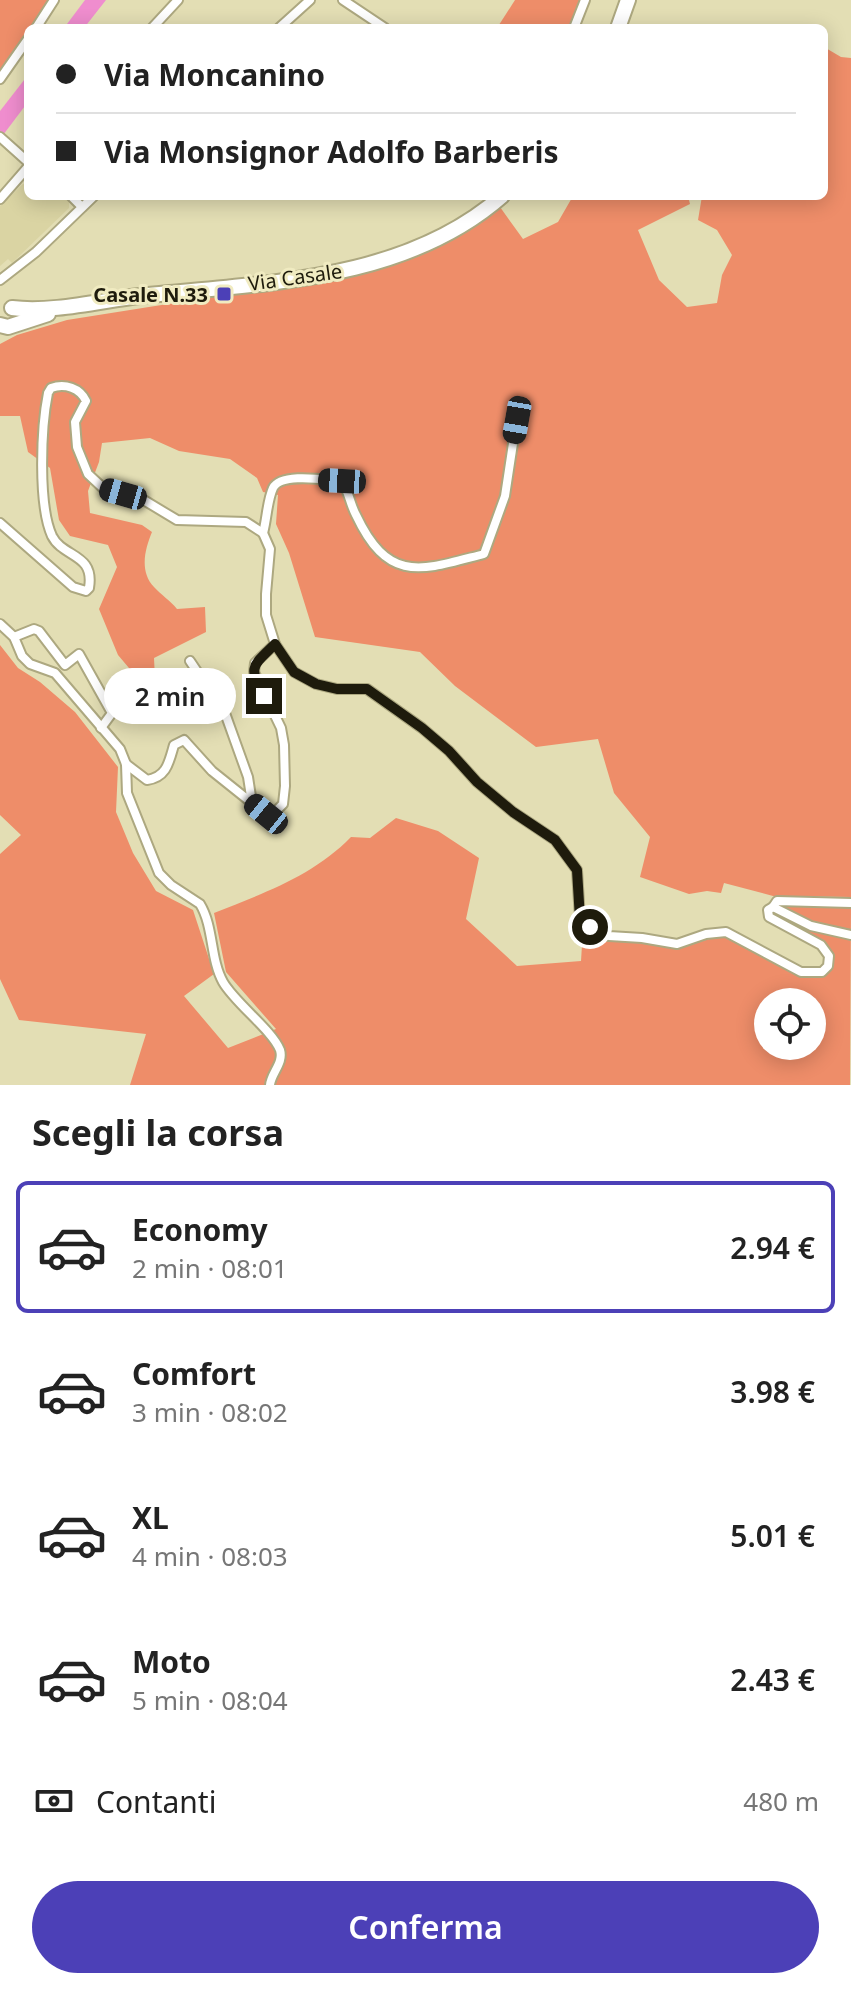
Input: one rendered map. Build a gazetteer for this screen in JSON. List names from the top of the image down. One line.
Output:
{"streets":{"main road":["Via Casale"]},"places":{"transit":["Casale N.33"]},"page":{"banner":["Via Moncanino","Via Monsignor Adolfo Barberis"],"bubble":"2 min","heading":"Scegli la corsa","list":[{"name":"Economy","note":"2 min · 08:01","value":"2.94 €"},{"name":"Comfort","note":"3 min · 08:02","value":"3.98 €"},{"name":"XL","note":"4 min · 08:03","value":"5.01 €"},{"name":"Moto","note":"5 min · 08:04","value":"2.43 €"}],"pay":["Contanti","480 m"],"buttons":"Conferma"}}
